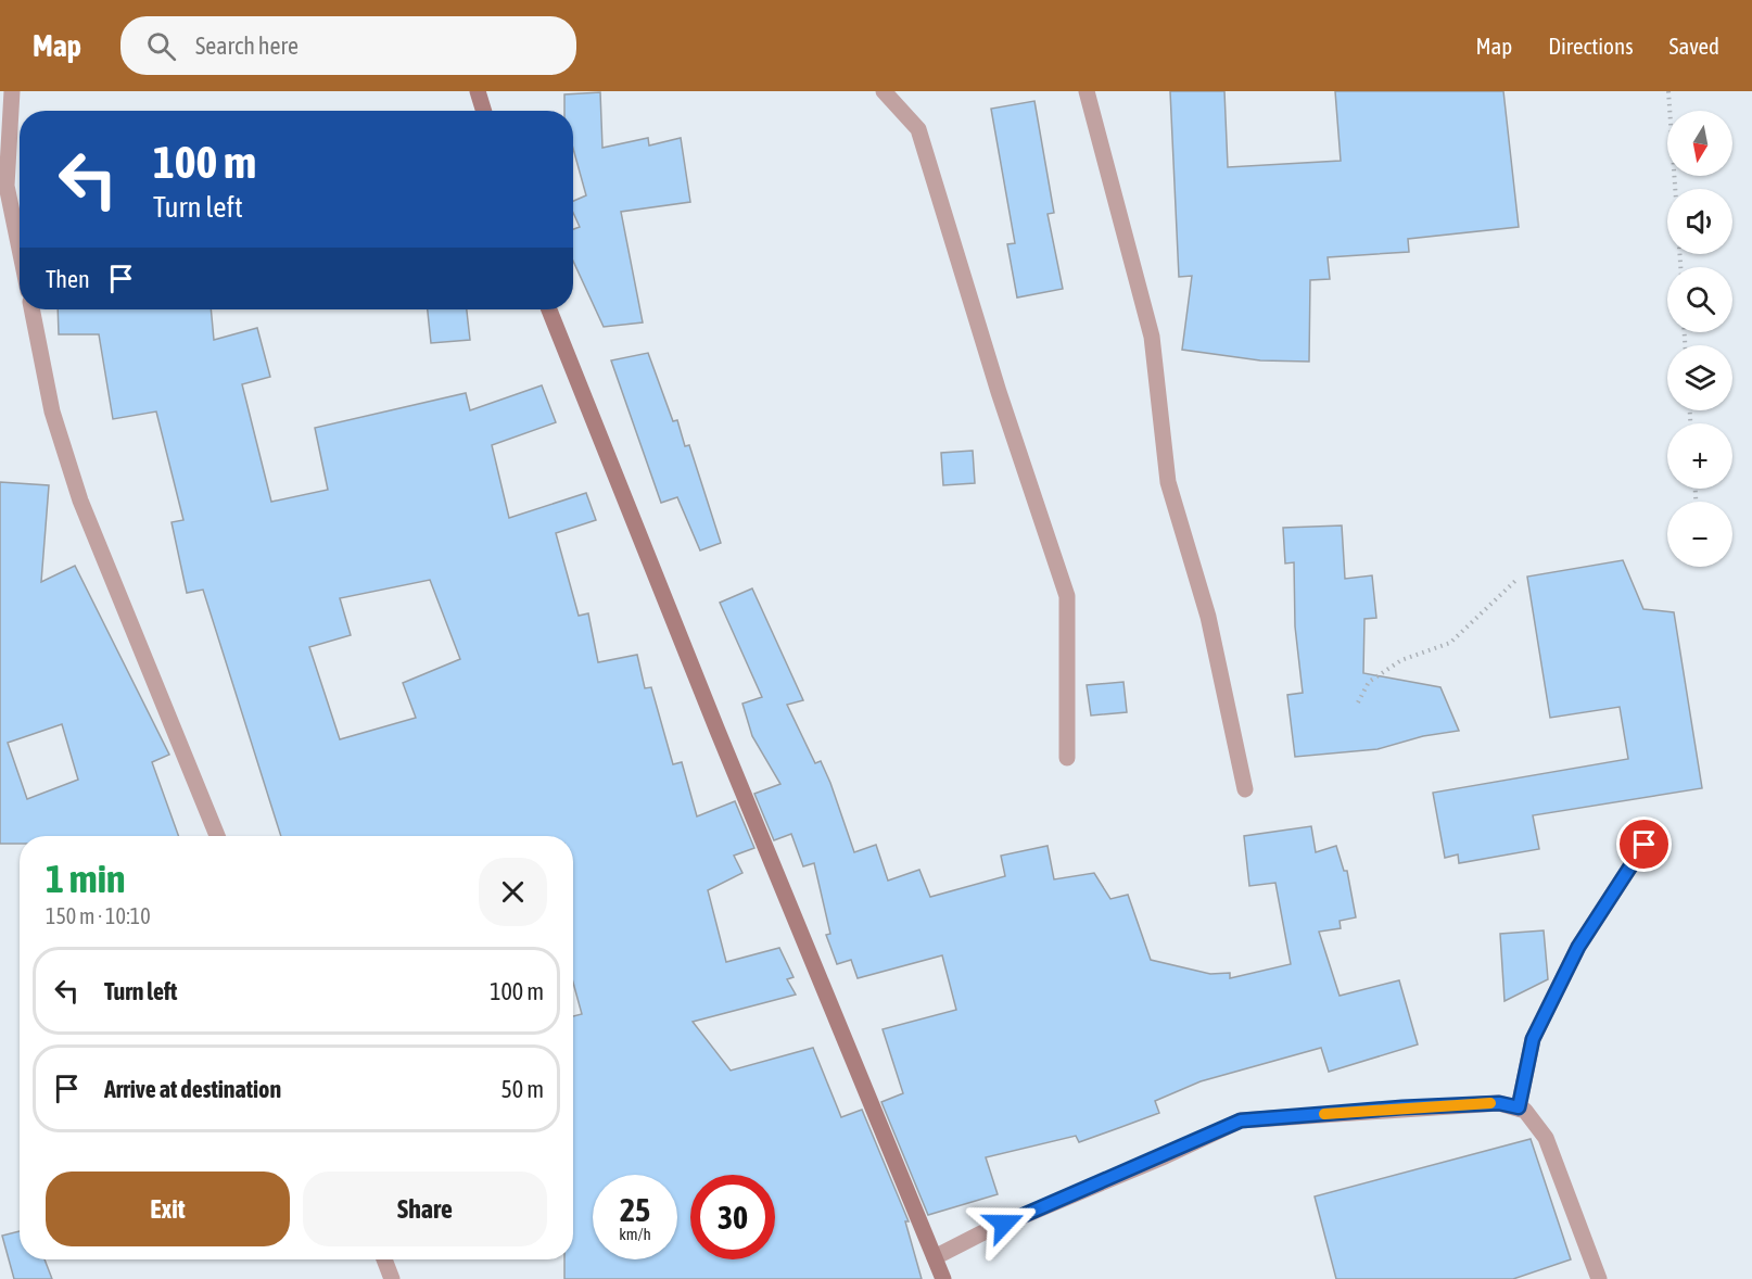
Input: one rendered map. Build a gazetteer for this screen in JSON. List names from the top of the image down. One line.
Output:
{"north":"bottom","page":{"header":"Map","search":"Search here","nav":["Map","Directions","Saved"],"map_buttons":["+","−"],"turn":["100 m","Turn left"],"then":"Then","heading":["1 min","150 m · 10:10"],"list":[{"name":"Turn left","value":"100 m"},{"name":"Arrive at destination","value":"50 m"}],"buttons":["Exit","Share"],"speed":"25 km/h","limit":"30"}}
